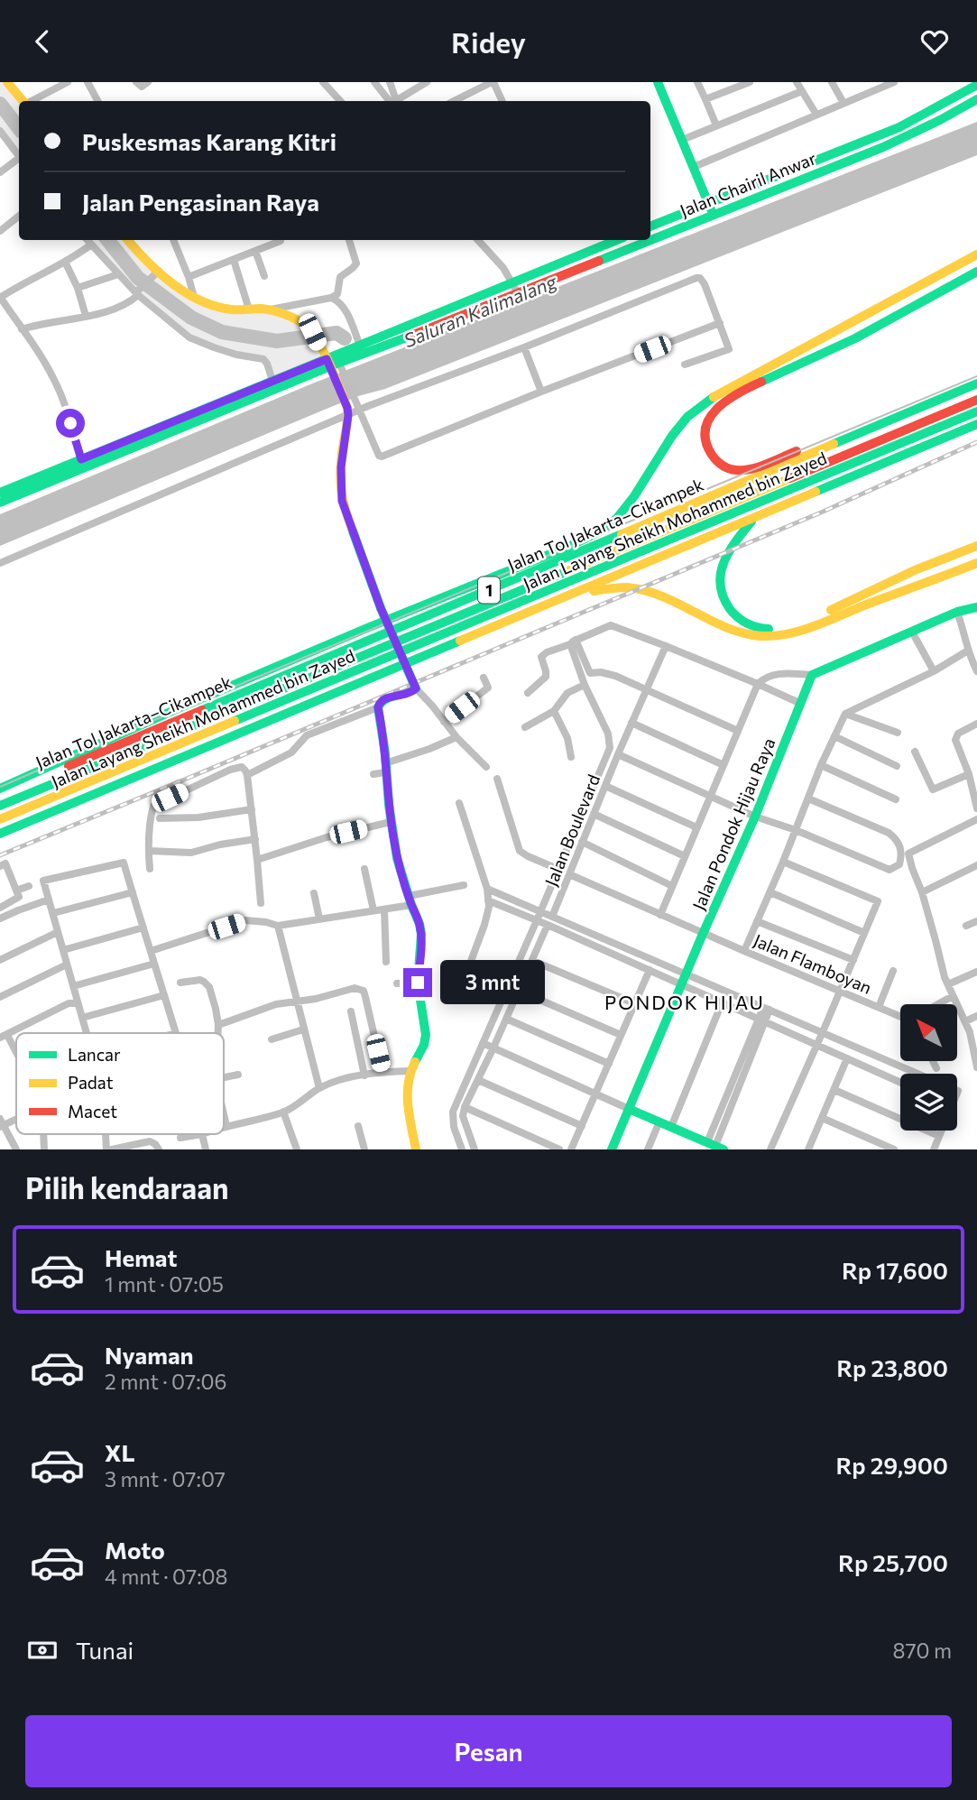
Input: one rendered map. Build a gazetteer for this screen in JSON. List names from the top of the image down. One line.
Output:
{"streets":{"main road":["Jalan Chairil Anwar","Jalan Layang Sheikh Mohammed bin Zayed","Jalan Tol Jakarta–Cikampek","1","Jalan Pondok Hijau Raya"],"street":["Jalan Boulevard","Jalan Flamboyan"]},"crossings":[["Jalan Pondok Hijau Raya","Jalan Flamboyan"],["Jalan Boulevard","Jalan Flamboyan"]],"districts":["PONDOK HIJAU"],"water":["Saluran Kalimalang"],"legend":["Lancar","Padat","Macet"],"north":"top left","page":{"header":"Ridey","banner":["Puskesmas Karang Kitri","Jalan Pengasinan Raya"],"bubble":"3 mnt","heading":"Pilih kendaraan","list":[{"name":"Hemat","note":"1 mnt · 07:05","value":"Rp 17,600"},{"name":"Nyaman","note":"2 mnt · 07:06","value":"Rp 23,800"},{"name":"XL","note":"3 mnt · 07:07","value":"Rp 29,900"},{"name":"Moto","note":"4 mnt · 07:08","value":"Rp 25,700"}],"pay":["Tunai","870 m"],"buttons":"Pesan"}}
